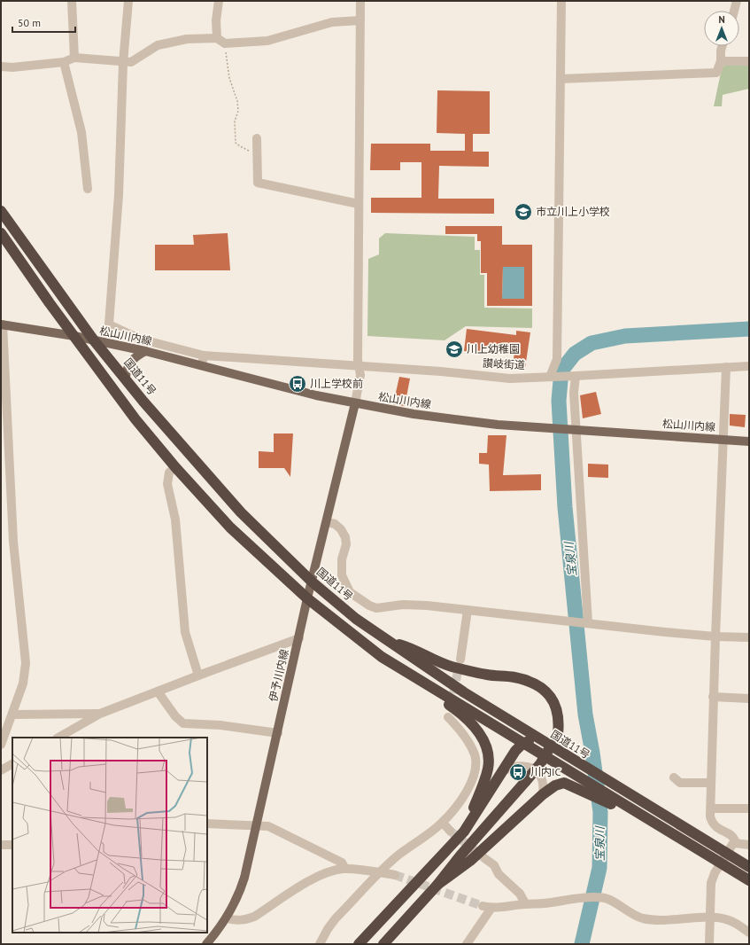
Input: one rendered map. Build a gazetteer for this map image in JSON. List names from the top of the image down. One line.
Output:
{"streets":{"highway":["国道11号"],"main road":["松山川内線","伊予川内線"],"street":["讃岐街道"]},"crossings":[["松山川内線","国道11号"],["松山川内線","伊予川内線"],["国道11号","伊予川内線"]],"water":["宝泉川"],"places":{"school or university":["市立川上小学校","川上幼稚園"],"bus stop":["川上学校前","川内IC"]},"scale_bar":"50 m","north":"top"}
